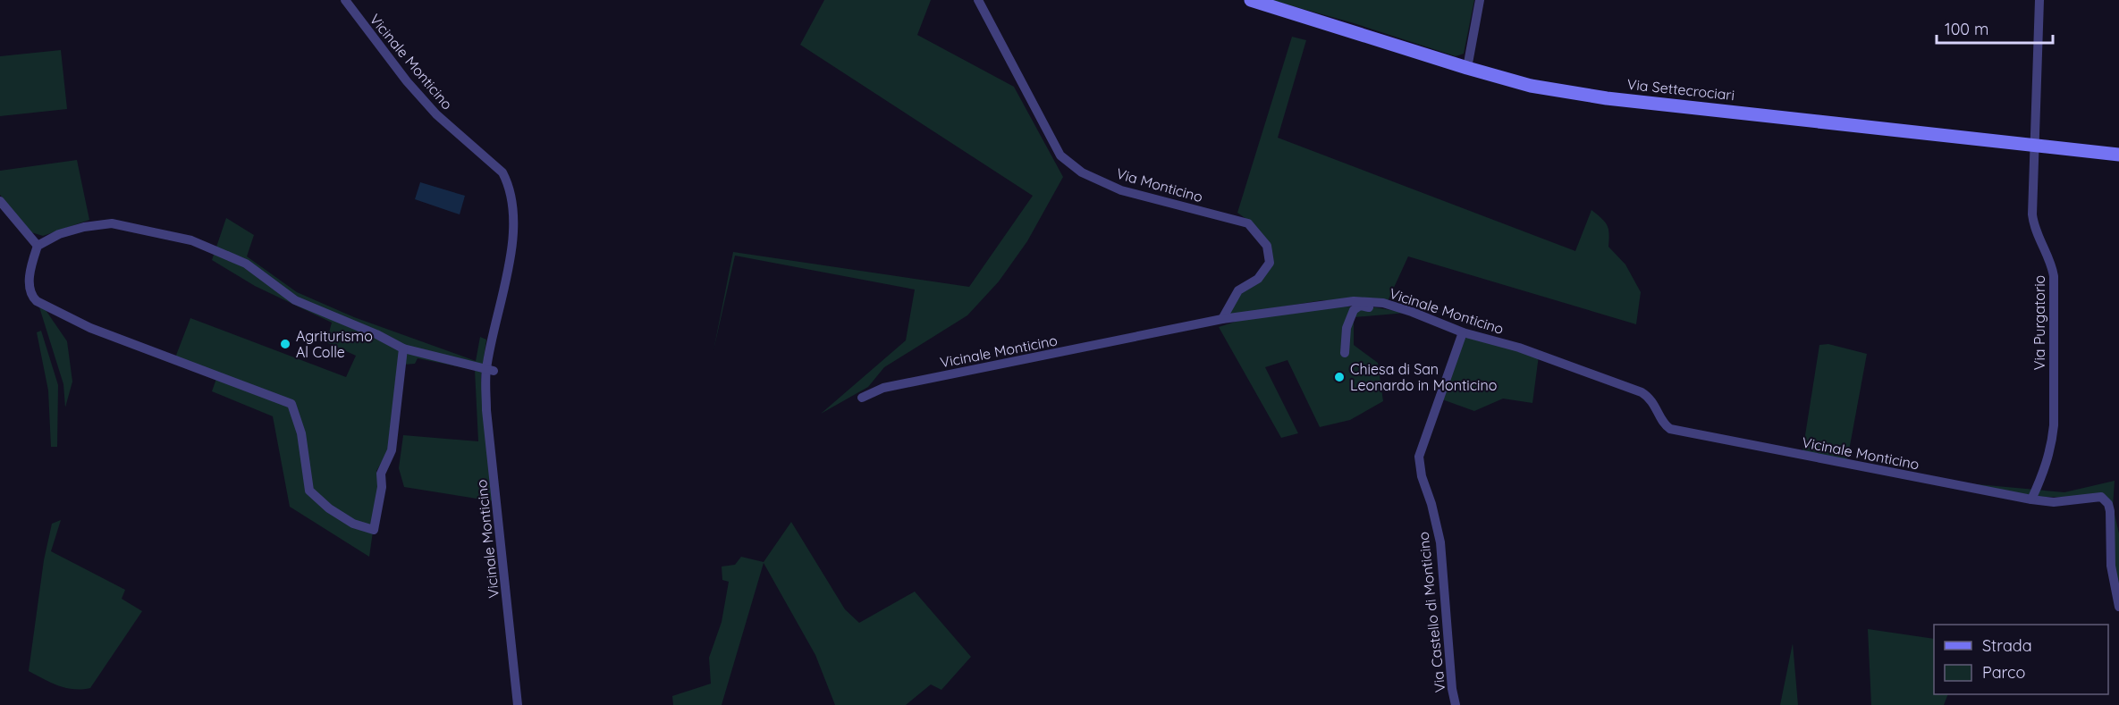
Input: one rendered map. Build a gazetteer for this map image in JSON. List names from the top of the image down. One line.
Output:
{"streets":{"main road":["Via Settecrociari"],"street":["Vicinale Monticino","Via Monticino","Via Purgatorio","Via Castello di Monticino"]},"crossings":[["Vicinale Monticino","Via Monticino"],["Vicinale Monticino","Via Purgatorio"],["Vicinale Monticino","Via Castello di Monticino"],["Via Settecrociari","Via Purgatorio"]],"places":["Agriturismo Al Colle","Chiesa di San Leonardo in Monticino"],"legend":["Strada","Parco"],"scale_bar":"100 m"}
